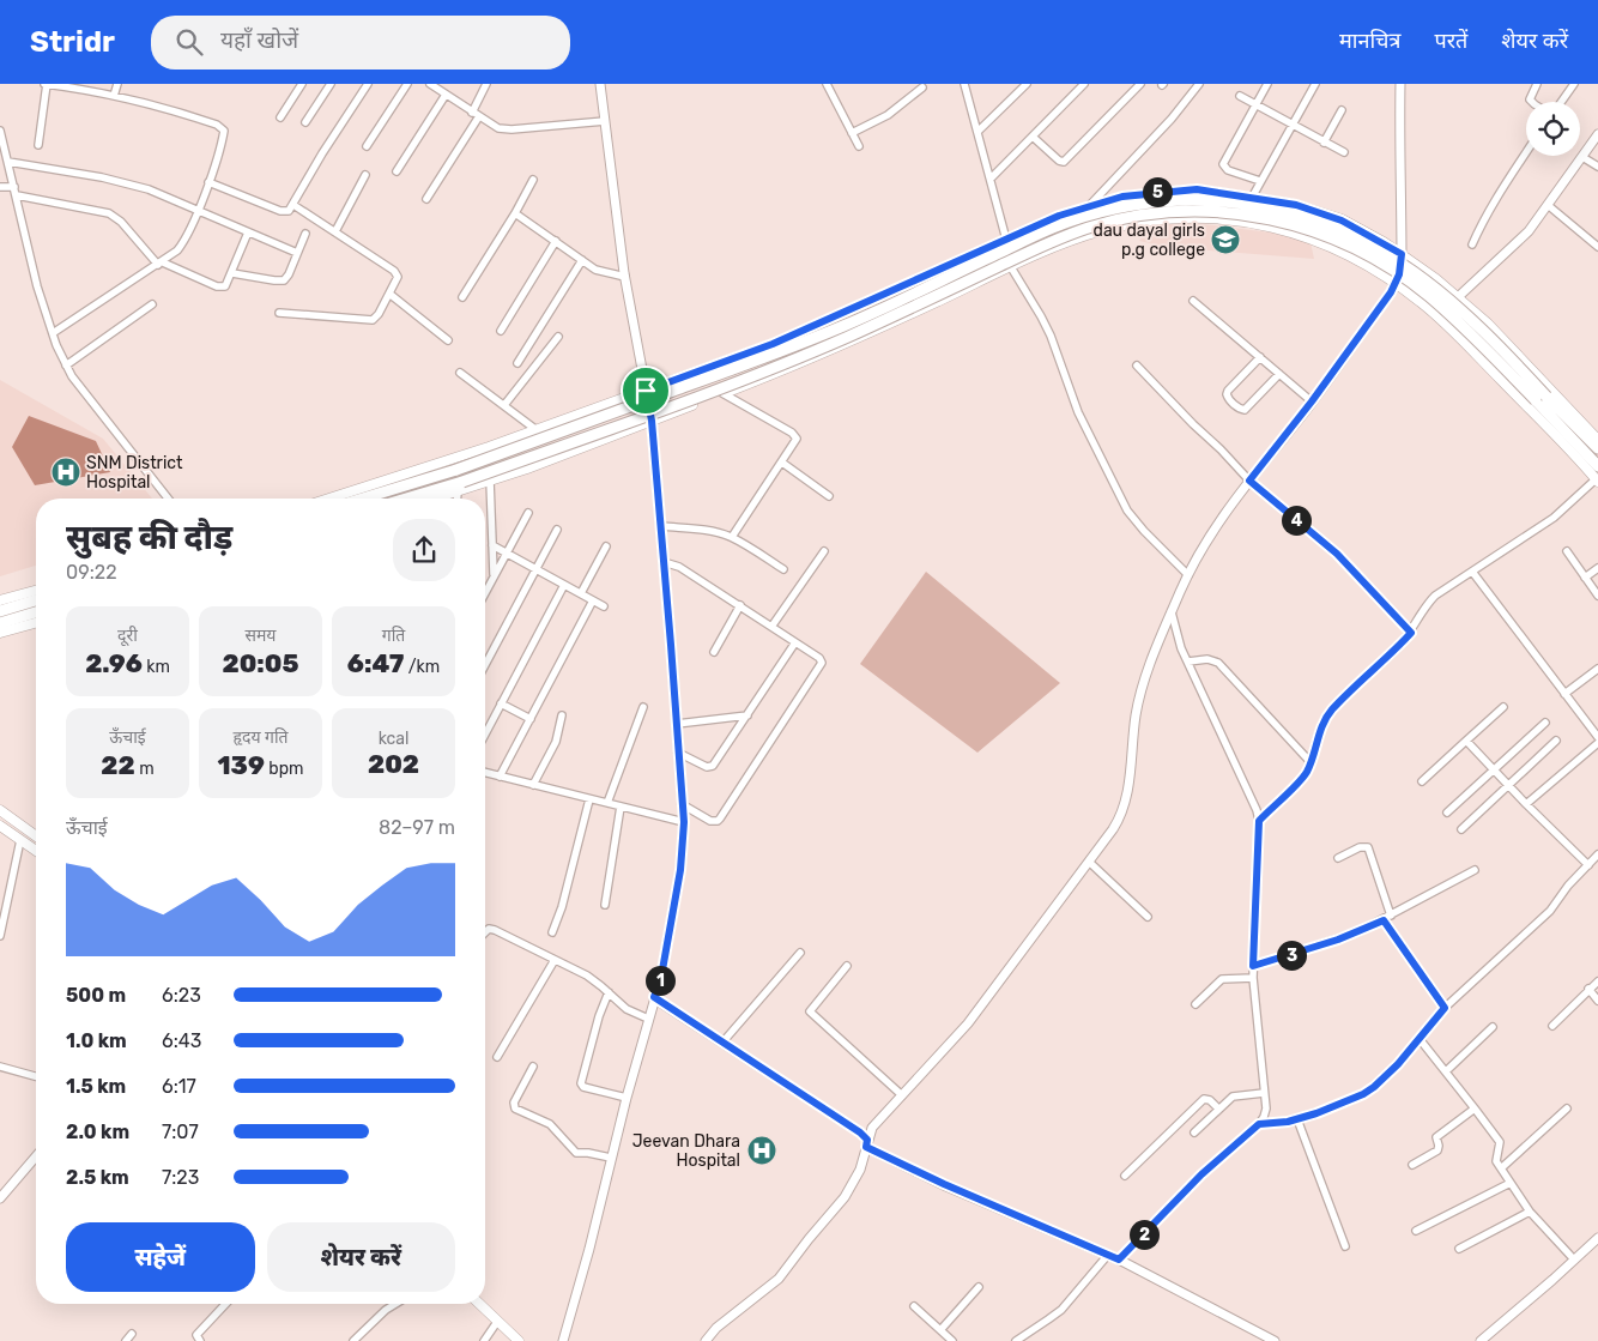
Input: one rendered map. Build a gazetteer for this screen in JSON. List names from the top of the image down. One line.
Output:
{"places":{"school or university":["dau dayal girls p.g college"],"hospital":["SNM District Hospital","Jeevan Dhara Hospital"]},"page":{"header":"Stridr","search":"यहाँ खोजें","nav":["मानचित्र","परतें","शेयर करें"],"pins":["5","4","3","1","2"],"heading":["सुबह की दौड़","09:22"],"stats":[["दूरी","2.96 km"],["समय","20:05"],["गति","6:47 /km"],["ऊँचाई","22 m"],["हृदय गति","139 bpm"],["kcal","202"]],"chart":["ऊँचाई","82–97 m"],"list":[{"name":"500 m","note":"6:23"},{"name":"1.0 km","note":"6:43"},{"name":"1.5 km","note":"6:17"},{"name":"2.0 km","note":"7:07"},{"name":"2.5 km","note":"7:23"}],"buttons":["सहेजें","शेयर करें"]}}
